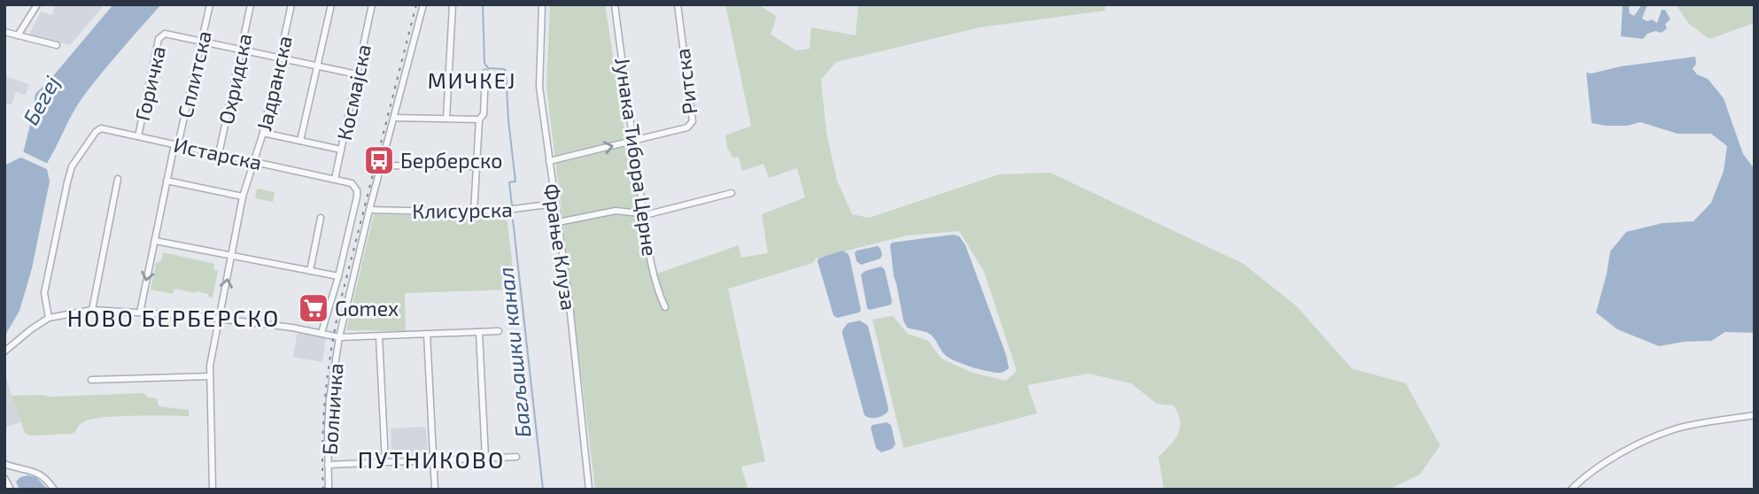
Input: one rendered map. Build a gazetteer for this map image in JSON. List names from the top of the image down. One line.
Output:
{"streets":{"street":["Сплитска","Охридска","Ритска","Горичка","Јадранска","Космајска","Истарска","Јунака Тибора Церне","Клисурска","Фрање Клуза","Болничка"]},"crossings":[["Сплитска","Горичка"],["Сплитска","Истарска"],["Охридска","Истарска"],["Ритска","Јунака Тибора Церне"],["Ритска","Фрање Клуза"],["Горичка","Истарска"],["Јадранска","Истарска"],["Космајска","Истарска"],["Клисурска","Фрање Клуза"],["Клисурска","Болничка"]],"districts":["МИЧКЕЈ","НОВО БЕРБЕРСКО","ПУТНИКОВО"],"water":["Бегеј","Багљашки канал"],"places":{"bus stop":["Берберско"],"supermarket":["Gomex"]}}
